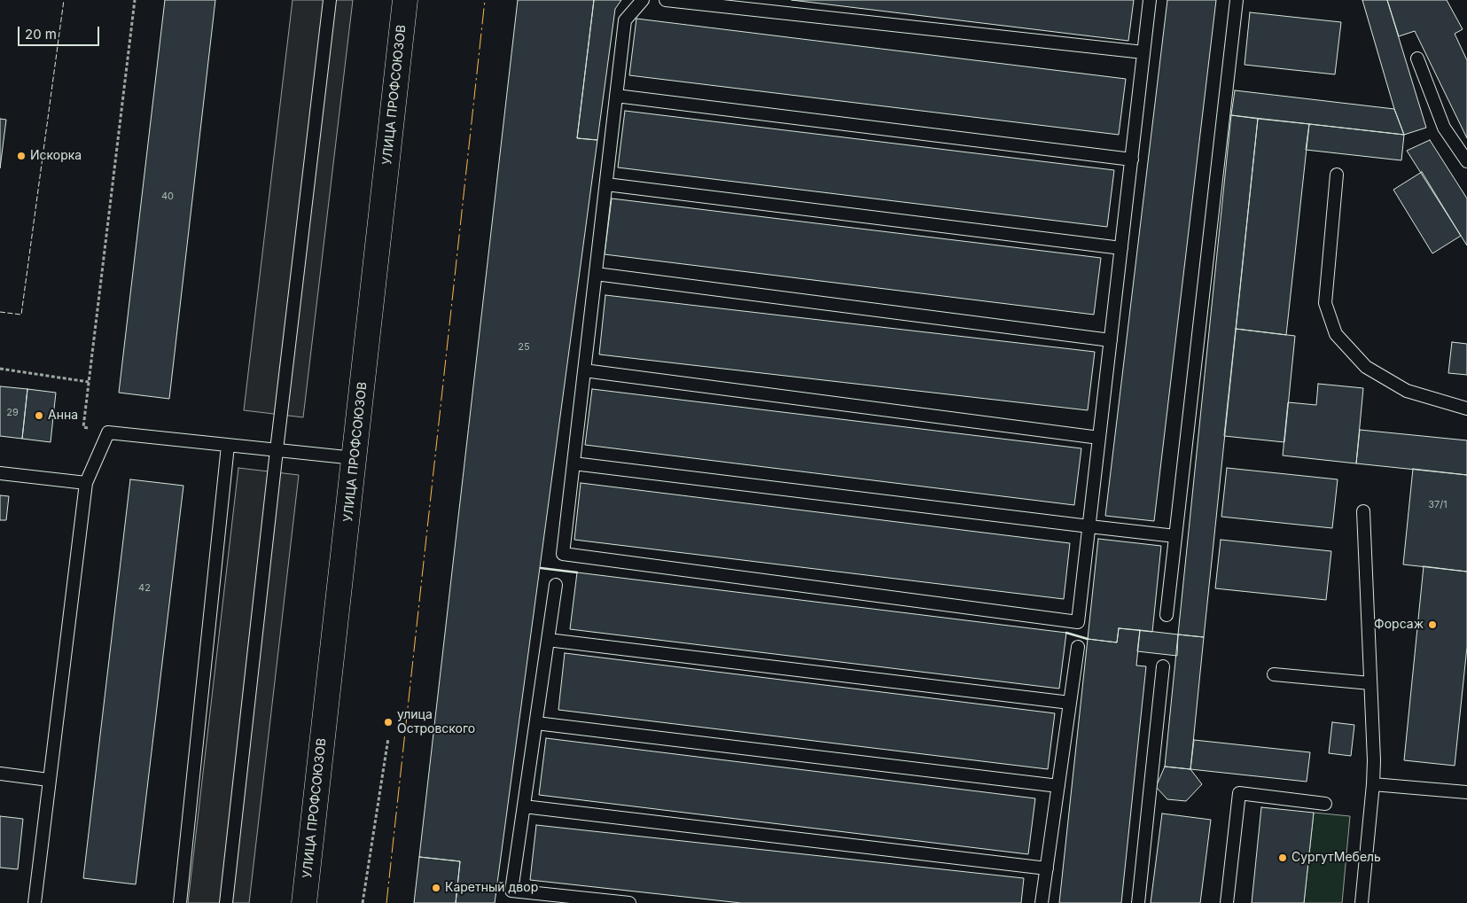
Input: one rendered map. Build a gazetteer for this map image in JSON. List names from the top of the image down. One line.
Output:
{"streets":{"main road":["УЛИЦА ПРОФСОЮЗОВ"]},"places":["Искорка","Анна","Форсаж","улица Островского","СургутМебель","Каретный двор"],"house_numbers":["40","25","29","37/1","42"],"scale_bar":"20 m"}
